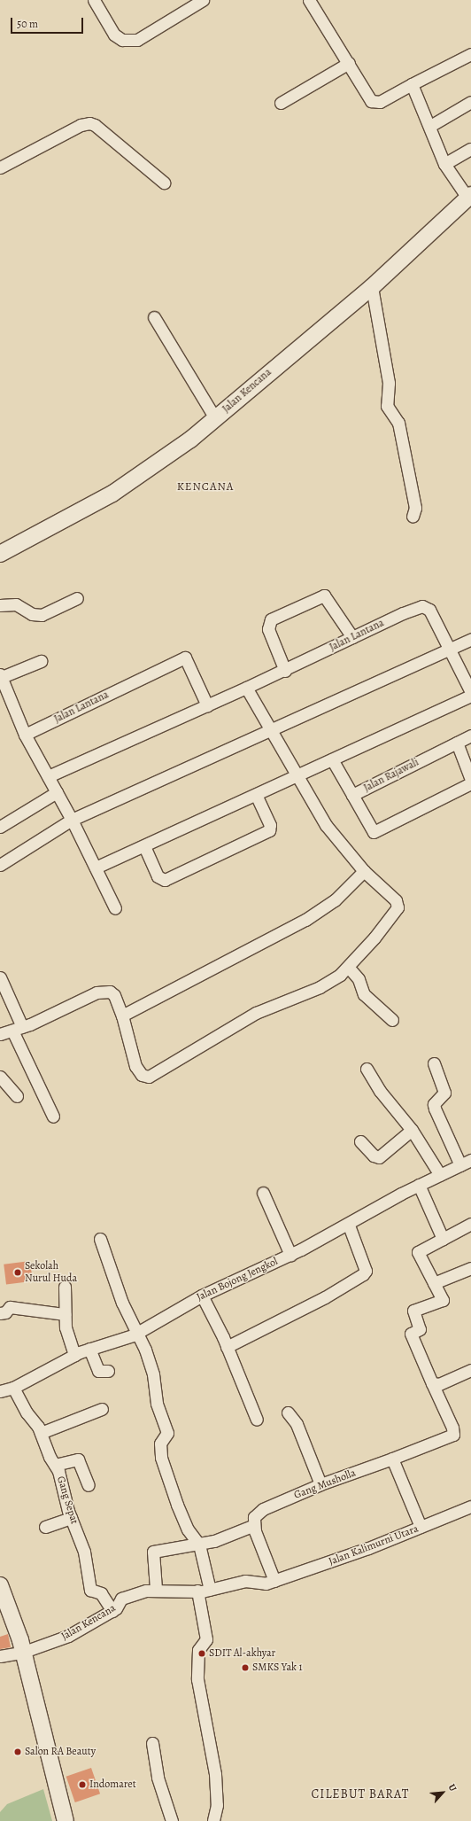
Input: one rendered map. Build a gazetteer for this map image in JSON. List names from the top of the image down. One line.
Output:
{"streets":{"street":["Jalan Kencana","Jalan Lantana","Jalan Rajawali","Jalan Bojong Jengkol","Gang Musholla","Gang Sepat","Jalan Kalimurni Utara"]},"crossings":[["Jalan Kencana","Gang Sepat"],["Jalan Kencana","Jalan Kalimurni Utara"],["Jalan Bojong Jengkol","Gang Sepat"]],"districts":["KENCANA","CILEBUT BARAT"],"places":["Sekolah Nurul Huda","SDIT Al-akhyar","SMKS Yak 1","Salon RA Beauty","Indomaret"],"scale_bar":"50 m","north":"top right"}
